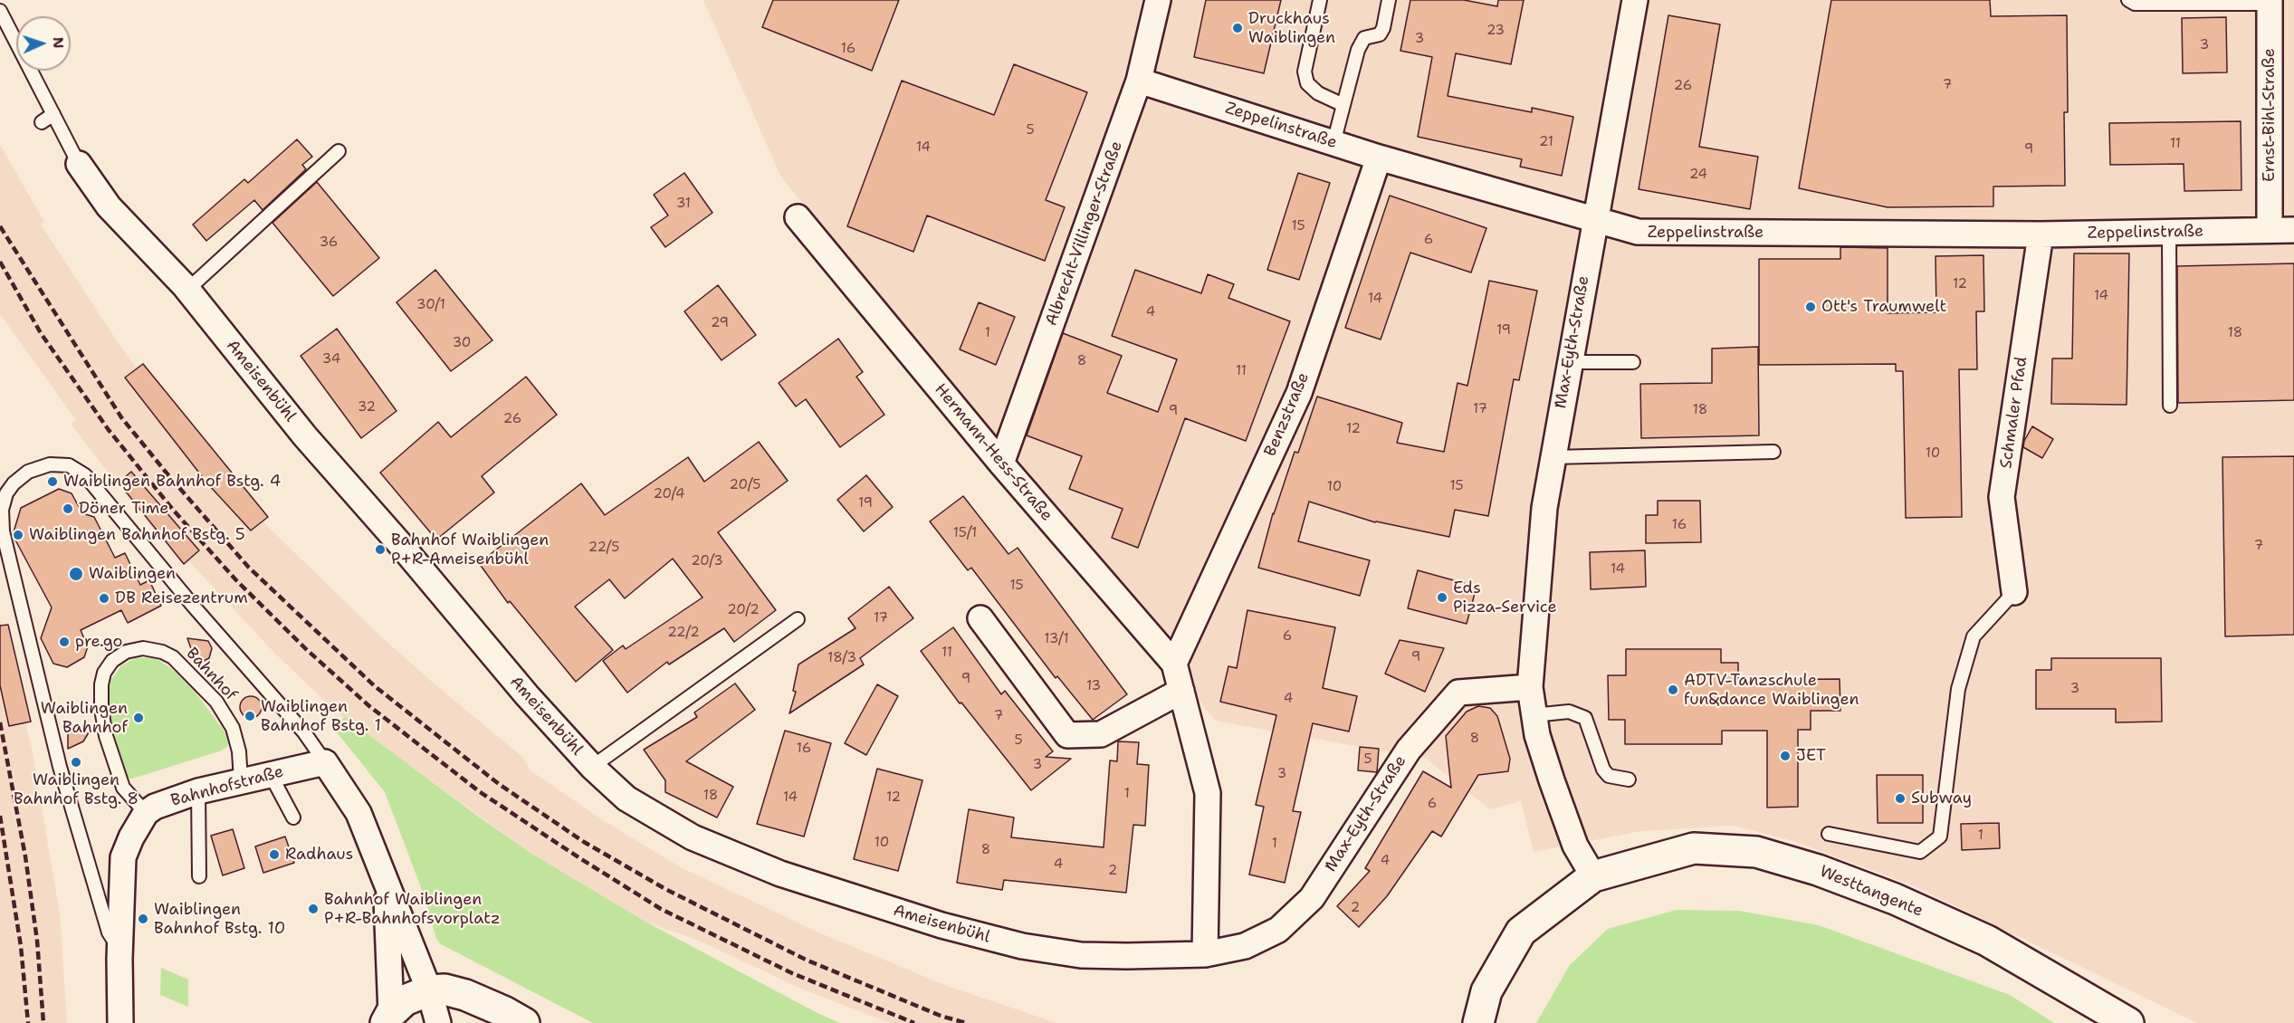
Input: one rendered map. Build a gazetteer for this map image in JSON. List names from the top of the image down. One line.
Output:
{"streets":{"street":["Ernst-Bihl-Straße","Zeppelinstraße","Albrecht-Villinger-Straße","Max-Eyth-Straße","Ameisenbühl","Schmaler Pfad","Benzstraße","Hermann-Hess-Straße","Bahnhofstraße","Westtangente"],"lane":["Bahnhof"]},"crossings":[["Ernst-Bihl-Straße","Zeppelinstraße"],["Zeppelinstraße","Albrecht-Villinger-Straße"],["Zeppelinstraße","Max-Eyth-Straße"],["Zeppelinstraße","Schmaler Pfad"],["Zeppelinstraße","Benzstraße"],["Albrecht-Villinger-Straße","Hermann-Hess-Straße"],["Max-Eyth-Straße","Ameisenbühl"],["Max-Eyth-Straße","Hermann-Hess-Straße"],["Max-Eyth-Straße","Westtangente"],["Ameisenbühl","Hermann-Hess-Straße"],["Benzstraße","Hermann-Hess-Straße"],["Bahnhof","Bahnhofstraße"]],"places":["Druckhaus Waiblingen","Ott's Traumwelt","Waiblingen Bahnhof Bstg. 4","Döner Time","Waiblingen Bahnhof Bstg. 5","Bahnhof Waiblingen P+R-Ameisenbühl","Waiblingen","Eds Pizza-Service","DB Reisezentrum","pre.go","ADTV-Tanzschule fun&dance Waiblingen","Waiblingen Bahnhof Bstg. 1","Waiblingen Bahnhof","JET","Waiblingen Bahnhof Bstg. 8","Subway","Radhaus","Bahnhof Waiblingen P+R-Bahnhofsvorplatz","Waiblingen Bahnhof Bstg. 10"],"house_numbers":["23","3","3","16","7","26","5","21","11","14","9","24","31","15","6","36","12","14","14","30/1","4","29","19","1","18","30","34","8","11","32","17","18","9","26","12","10","20/5","15","10","20/4","19","16","15/1","7","22/5","20/3","14","15","20/2","17","22/2","6","13/1","11","9","18/3","9","13","3","4","7","8","5","16","5","3","3","1","18","14","12","6","1","10","1","8","4","4","2","2"],"north":"right"}
